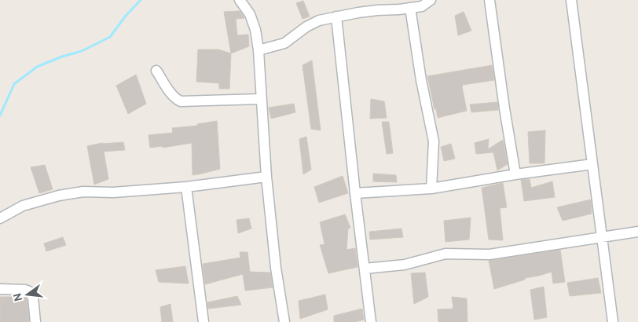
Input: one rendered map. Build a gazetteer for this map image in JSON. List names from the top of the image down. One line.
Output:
{"north":"left"}
